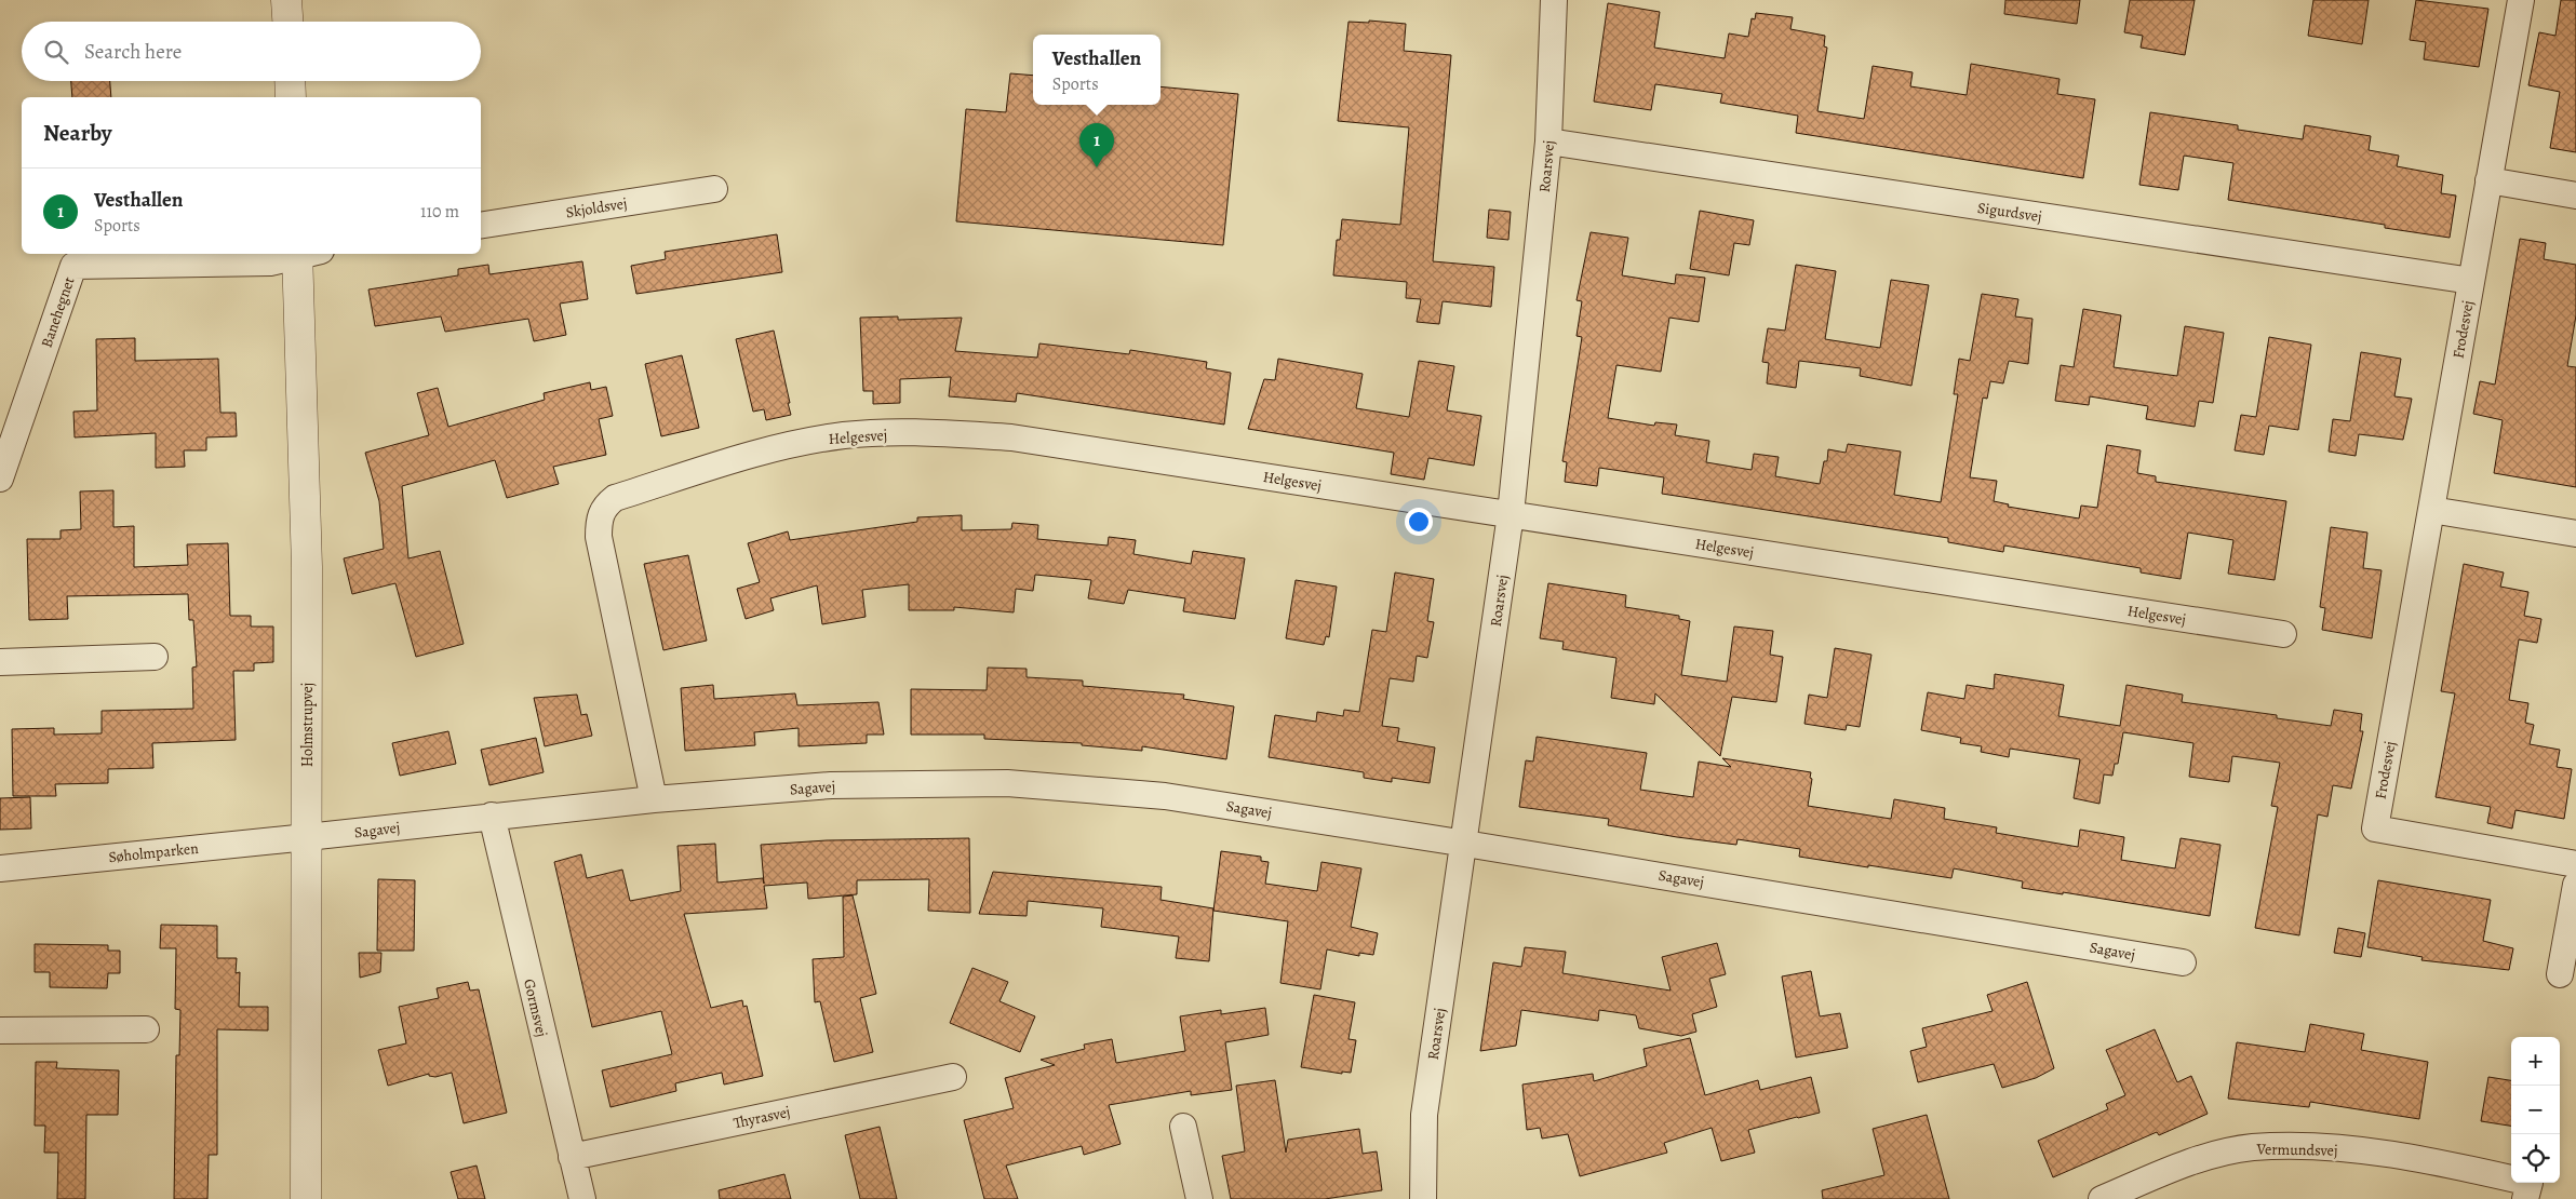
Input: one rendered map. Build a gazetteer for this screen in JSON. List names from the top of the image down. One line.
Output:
{"streets":{"street":["Roarsvej","Skjoldsvej","Sigurdsvej","Banehegnet","Frodesvej","Helgesvej","Holmstrupvej","Sagavej","Søholmparken","Gormsvej","Thyrasvej","Vermundsvej"]},"crossings":[["Roarsvej","Sigurdsvej"],["Roarsvej","Helgesvej"],["Roarsvej","Sagavej"],["Sigurdsvej","Frodesvej"],["Helgesvej","Sagavej"],["Holmstrupvej","Sagavej"],["Holmstrupvej","Søholmparken"],["Sagavej","Søholmparken"],["Sagavej","Gormsvej"],["Gormsvej","Thyrasvej"]],"page":{"search":"Search here","popup":["Vesthallen","Sports"],"heading":"Nearby","pins":"1","list":[{"mark":"1","name":"Vesthallen","note":"Sports","value":"110 m"}],"map_buttons":["+","−"]}}
